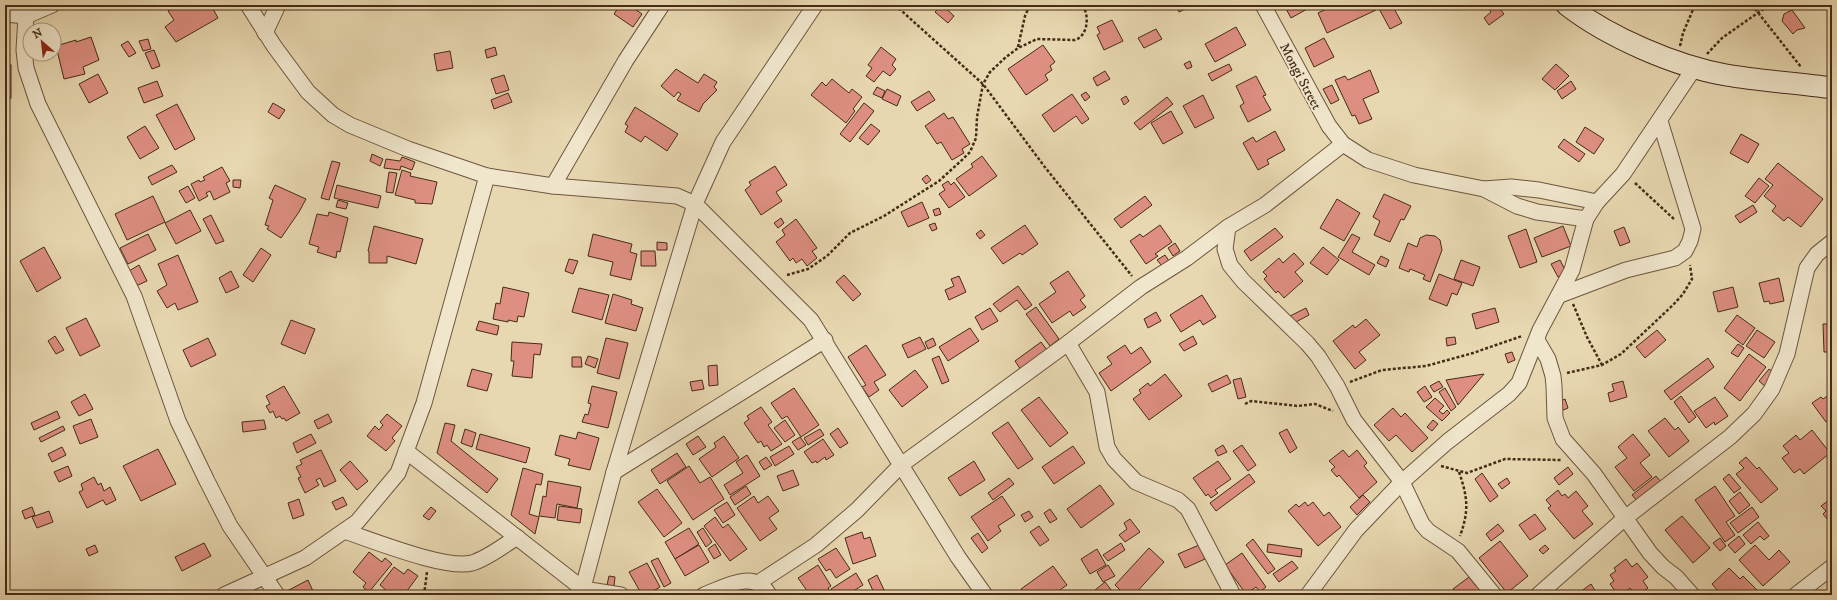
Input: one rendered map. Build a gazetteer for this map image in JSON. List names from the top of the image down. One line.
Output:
{"streets":{"street":["Mongi Street"]},"north":"top left"}
